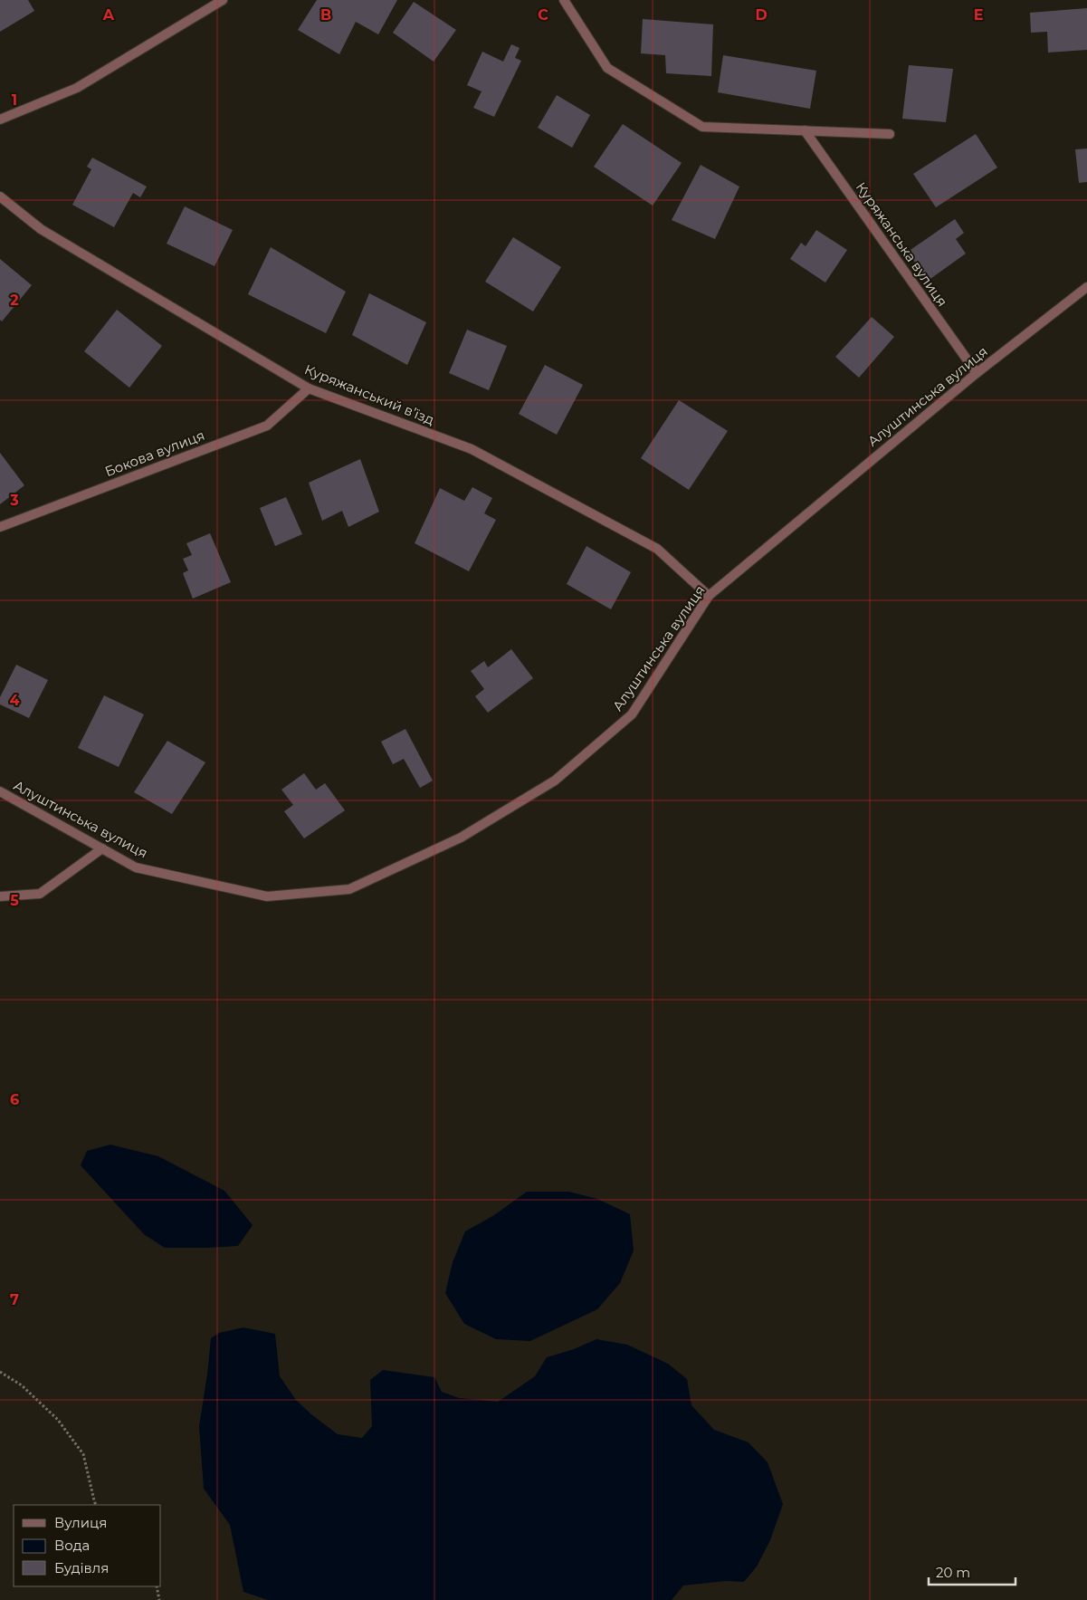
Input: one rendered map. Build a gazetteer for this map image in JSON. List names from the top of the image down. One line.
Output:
{"streets":{"street":["Куряжанська вулиця","Куряжанський в’їзд","Алуштинська вулиця","Бокова вулиця"]},"crossings":[["Куряжанська вулиця","Алуштинська вулиця"],["Куряжанський в’їзд","Алуштинська вулиця"],["Куряжанський в’їзд","Бокова вулиця"]],"legend":["Вулиця","Вода","Будівля"],"scale_bar":"20 m","grid":{"columns":["A","B","C","D","E"],"rows":["1","2","3","4","5","6","7"]}}
